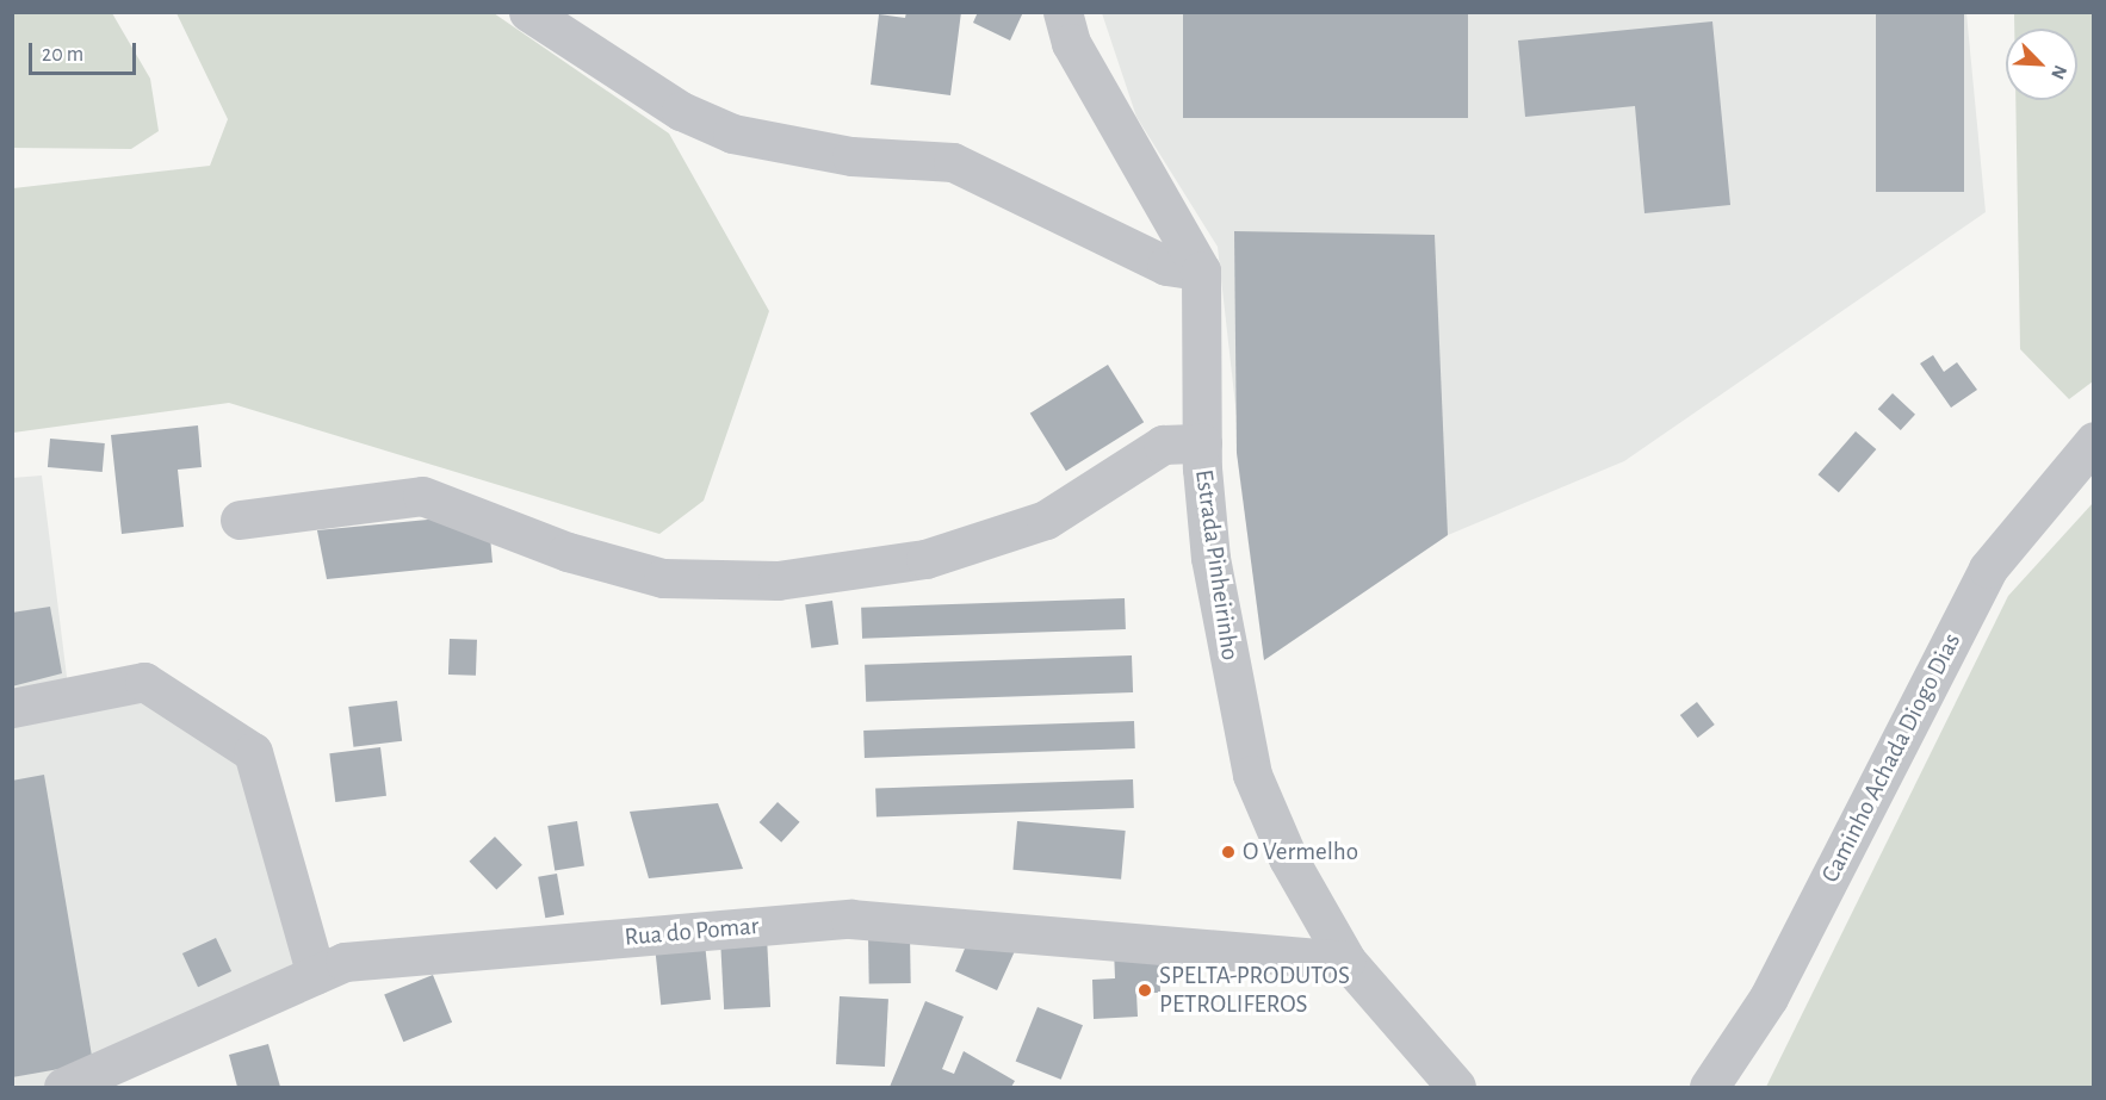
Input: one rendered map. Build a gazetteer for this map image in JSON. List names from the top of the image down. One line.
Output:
{"streets":{"street":["Estrada Pinheirinho","Caminho Achada Diogo Dias","Rua do Pomar"]},"crossings":[["Estrada Pinheirinho","Rua do Pomar"]],"places":["O Vermelho","SPELTA-PRODUTOS PETROLIFEROS"],"scale_bar":"20 m","north":"bottom right"}
